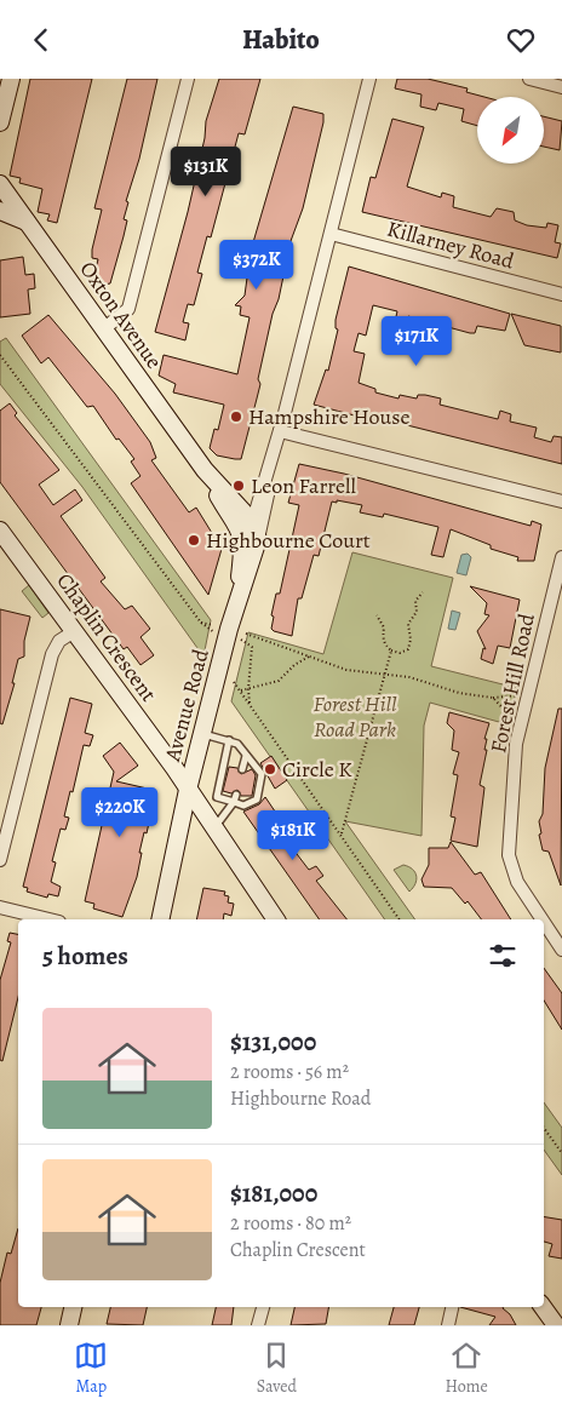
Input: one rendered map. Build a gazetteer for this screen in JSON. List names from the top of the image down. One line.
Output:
{"streets":{"main road":["Oxton Avenue","Chaplin Crescent","Avenue Road"],"street":["Killarney Road","Forest Hill Road"]},"crossings":[["Killarney Road","Avenue Road"],["Oxton Avenue","Avenue Road"],["Chaplin Crescent","Avenue Road"]],"parks":["Forest Hill Road Park"],"places":["Hampshire House","Leon Farrell","Highbourne Court","Circle K"],"north":"bottom left","page":{"header":"Habito","price":["$131K","$372K","$171K","$220K","$181K"],"heading":"5 homes","list":[{"name":"$131,000","note":"2 rooms · 56 m² · Highbourne Road"},{"name":"$181,000","note":"2 rooms · 80 m² · Chaplin Crescent"}],"tabs":["Map","Saved","Home"]}}
